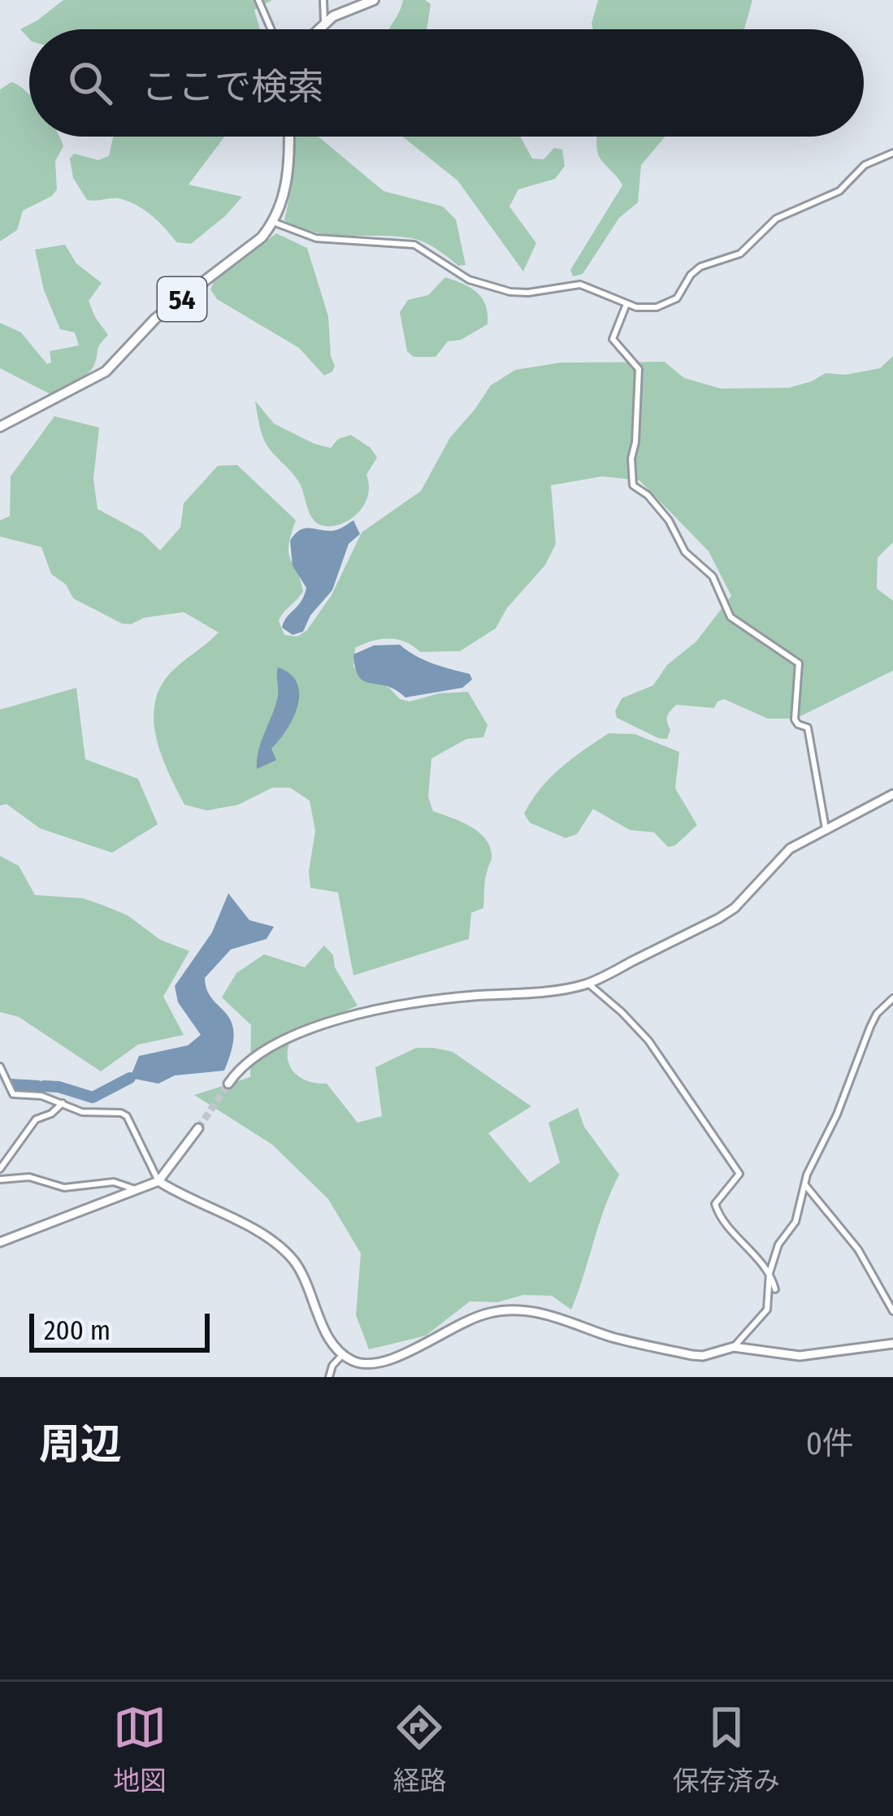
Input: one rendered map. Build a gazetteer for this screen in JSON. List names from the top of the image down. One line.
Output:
{"streets":{"main road":["54"]},"scale_bar":"200 m","page":{"search":"ここで検索","scale":"200 m","heading":["周辺","0件"],"nav":["地図","経路","保存済み"]}}
